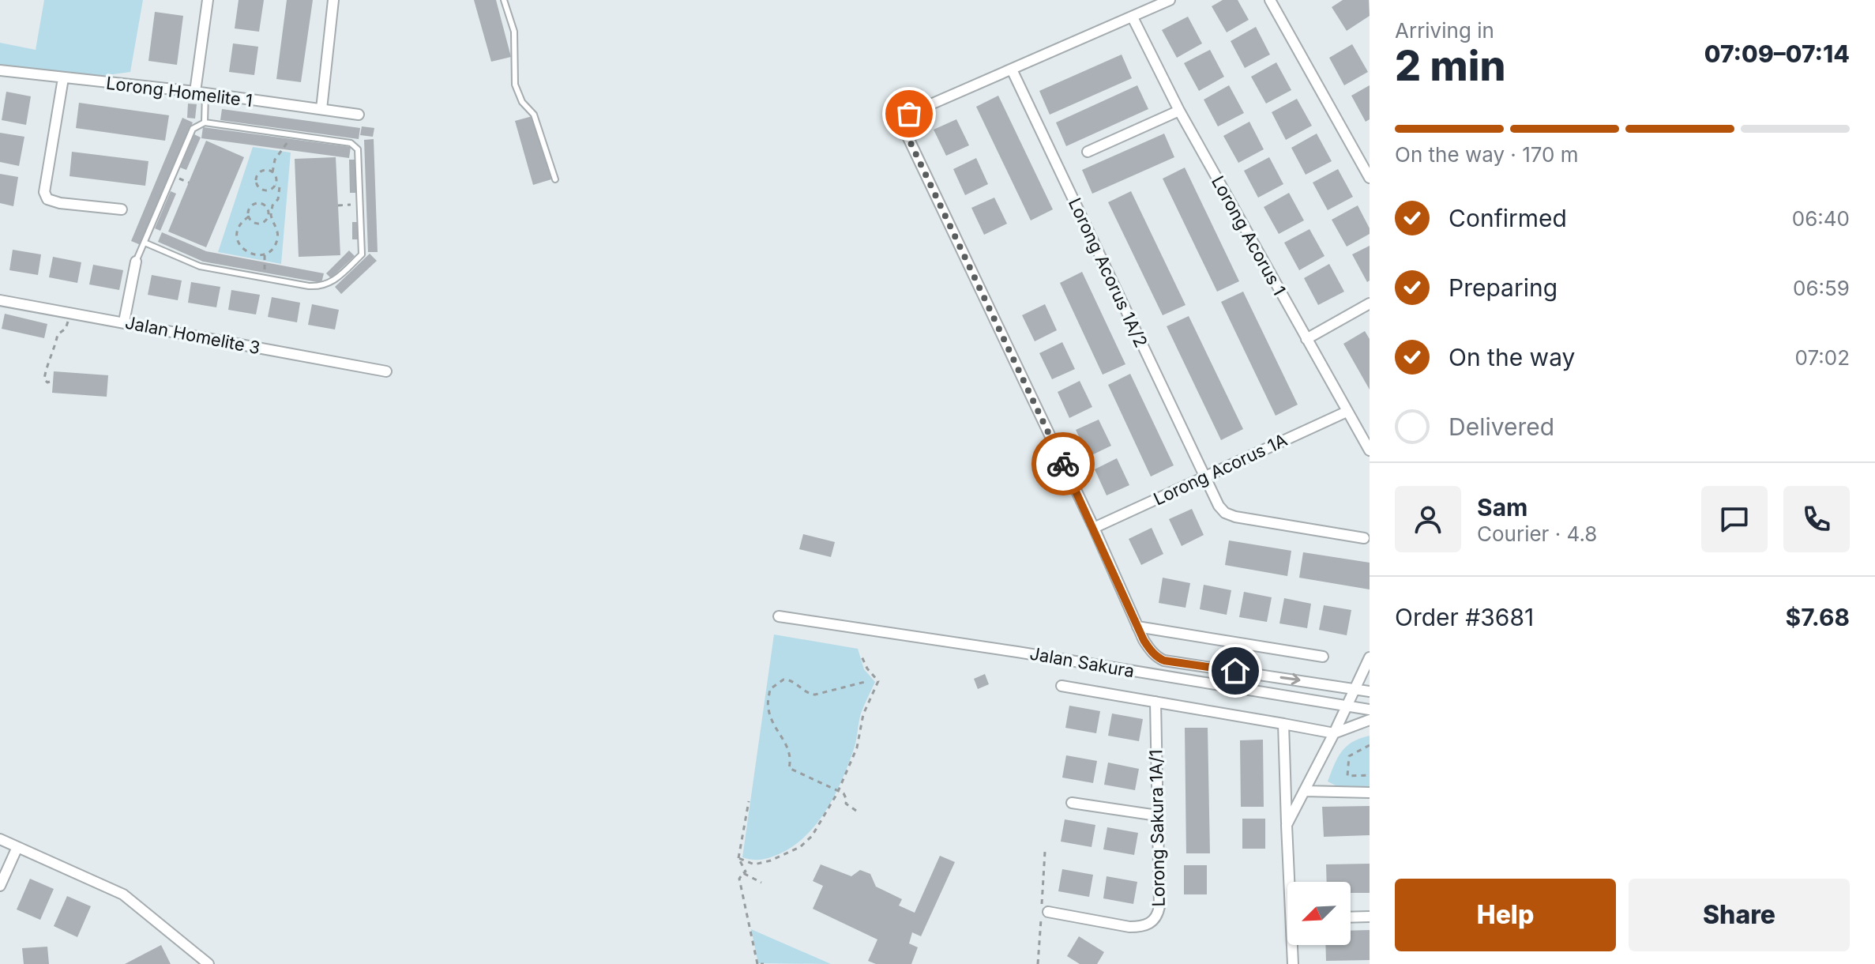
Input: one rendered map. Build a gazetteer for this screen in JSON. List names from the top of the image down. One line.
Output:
{"streets":{"street":["Lorong Homelite 1","Lorong Acorus 1","Lorong Acorus 1A/2","Jalan Homelite 3","Lorong Acorus 1A","Jalan Sakura","Lorong Sakura 1A/1"]},"crossings":[["Lorong Acorus 1","Lorong Acorus 1A"],["Lorong Acorus 1A/2","Lorong Acorus 1A"],["Lorong Acorus 1A/2","Jalan Sakura"],["Lorong Acorus 1A","Jalan Sakura"]],"north":"bottom left","page":{"heading":["2 min","Arriving in","07:09–07:14"],"panel":["Sam","Courier · 4.8","Order #3681","$7.68"],"bar":"On the way · 170 m","list":[["Confirmed","06:40"],["Preparing","06:59"],["On the way","07:02"],"Delivered"],"buttons":["Help","Share"]}}
